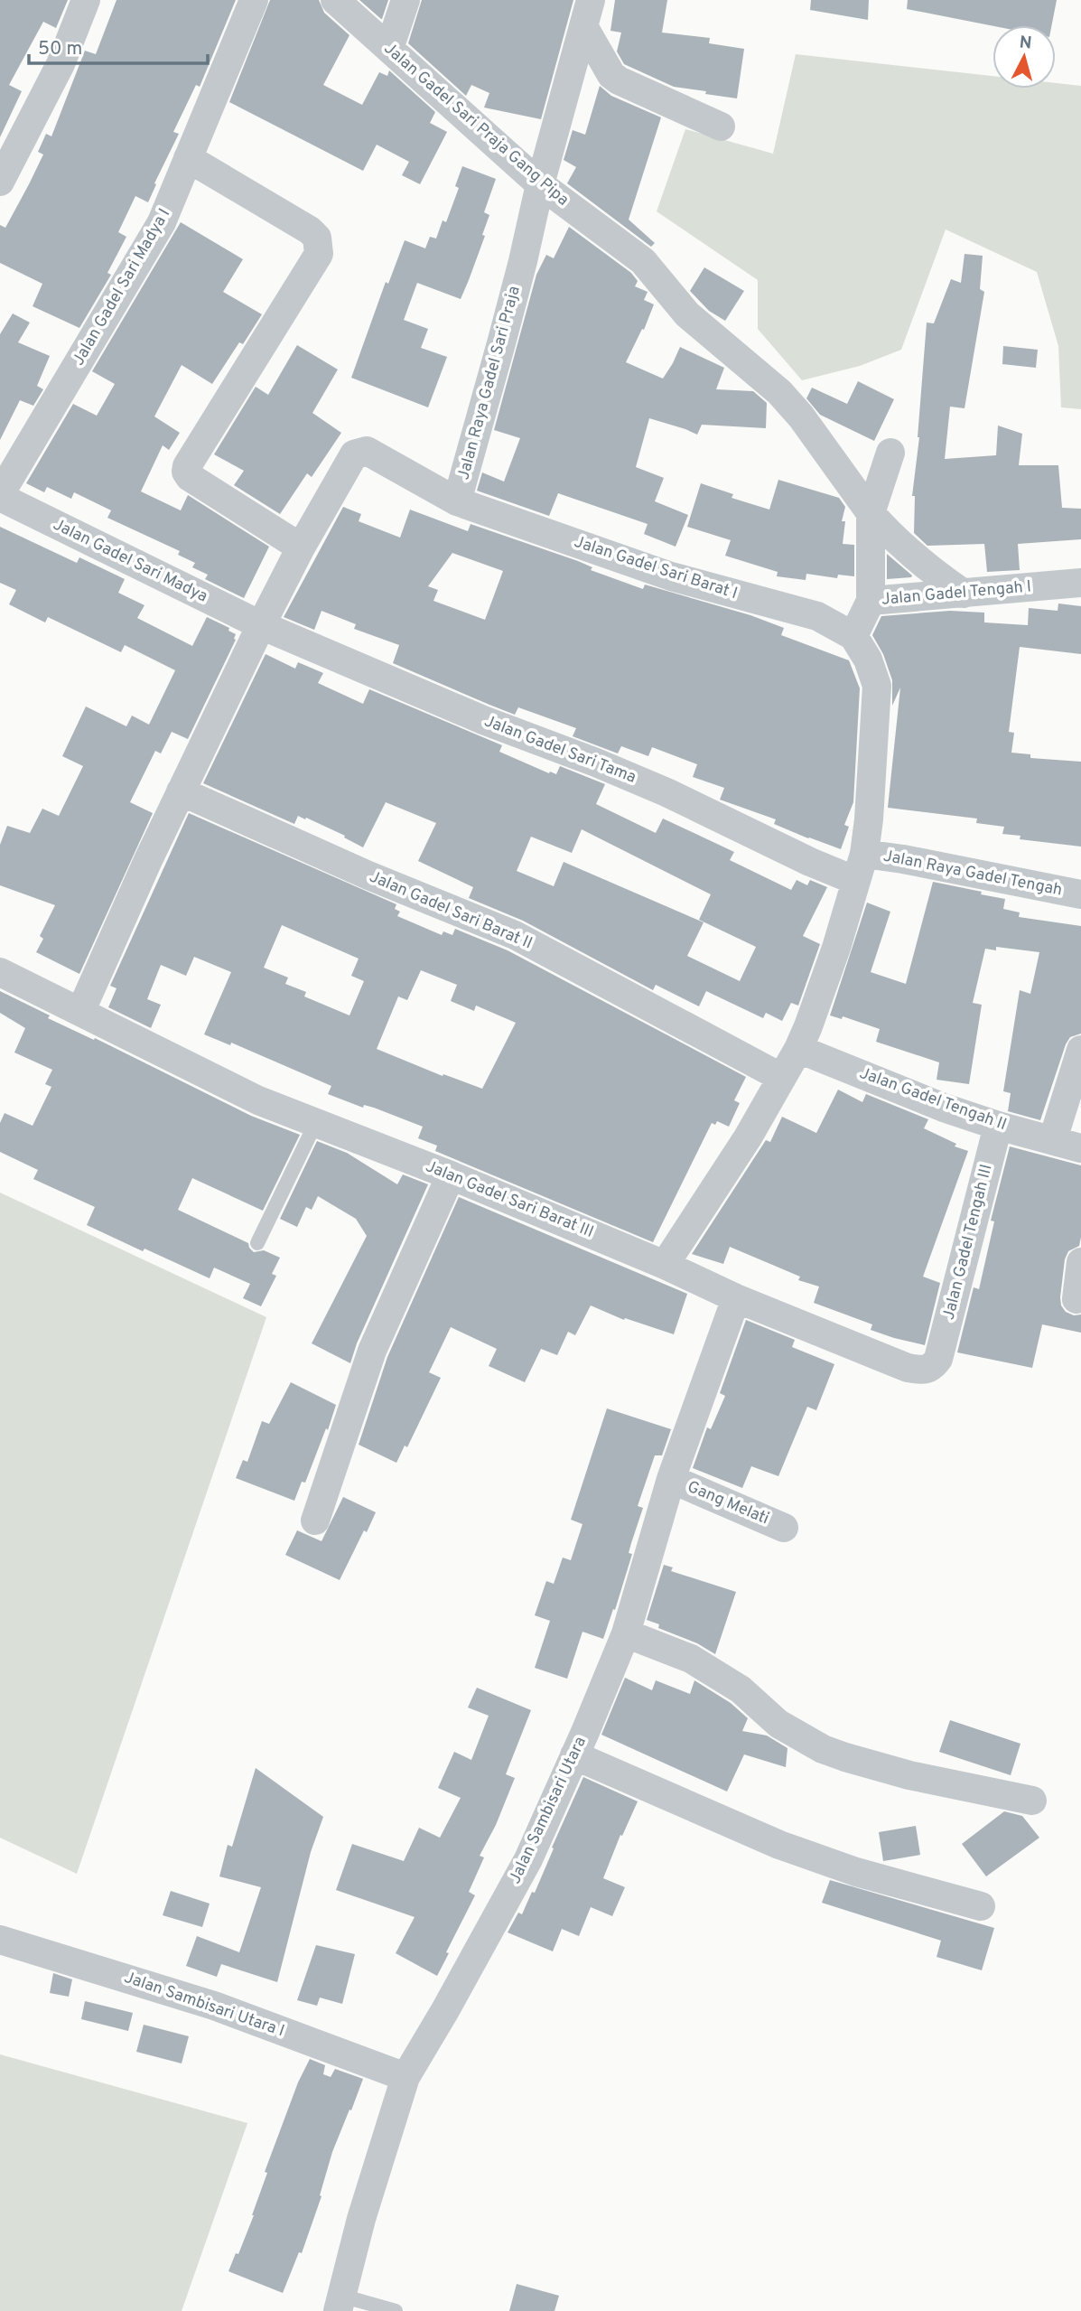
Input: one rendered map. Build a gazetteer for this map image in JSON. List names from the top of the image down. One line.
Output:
{"streets":{"street":["Jalan Gadel Sari Praja Gang Pipa","Jalan Gadel Sari Madya I","Jalan Raya Gadel Sari Praja","Jalan Gadel Sari Madya","Jalan Gadel Sari Barat I","Jalan Gadel Tengah I","Jalan Gadel Sari Tama","Jalan Raya Gadel Tengah","Jalan Gadel Sari Barat II","Jalan Gadel Tengah II","Jalan Gadel Sari Barat III","Jalan Gadel Tengah III","Gang Melati","Jalan Sambisari Utara","Jalan Sambisari Utara I"]},"crossings":[["Jalan Gadel Sari Praja Gang Pipa","Jalan Raya Gadel Sari Praja"],["Jalan Gadel Sari Praja Gang Pipa","Jalan Gadel Tengah I"],["Jalan Gadel Sari Madya I","Jalan Gadel Sari Madya"],["Jalan Raya Gadel Sari Praja","Jalan Gadel Sari Madya"],["Jalan Raya Gadel Sari Praja","Jalan Gadel Sari Barat I"],["Jalan Raya Gadel Sari Praja","Jalan Gadel Sari Tama"],["Jalan Gadel Sari Madya","Jalan Gadel Sari Tama"],["Jalan Gadel Sari Barat I","Jalan Gadel Tengah I"],["Jalan Gadel Tengah II","Jalan Gadel Tengah III"],["Jalan Gadel Sari Barat III","Jalan Gadel Tengah III"],["Jalan Gadel Sari Barat III","Jalan Sambisari Utara"],["Gang Melati","Jalan Sambisari Utara"],["Jalan Sambisari Utara","Jalan Sambisari Utara I"]],"scale_bar":"50 m","north":"top"}
